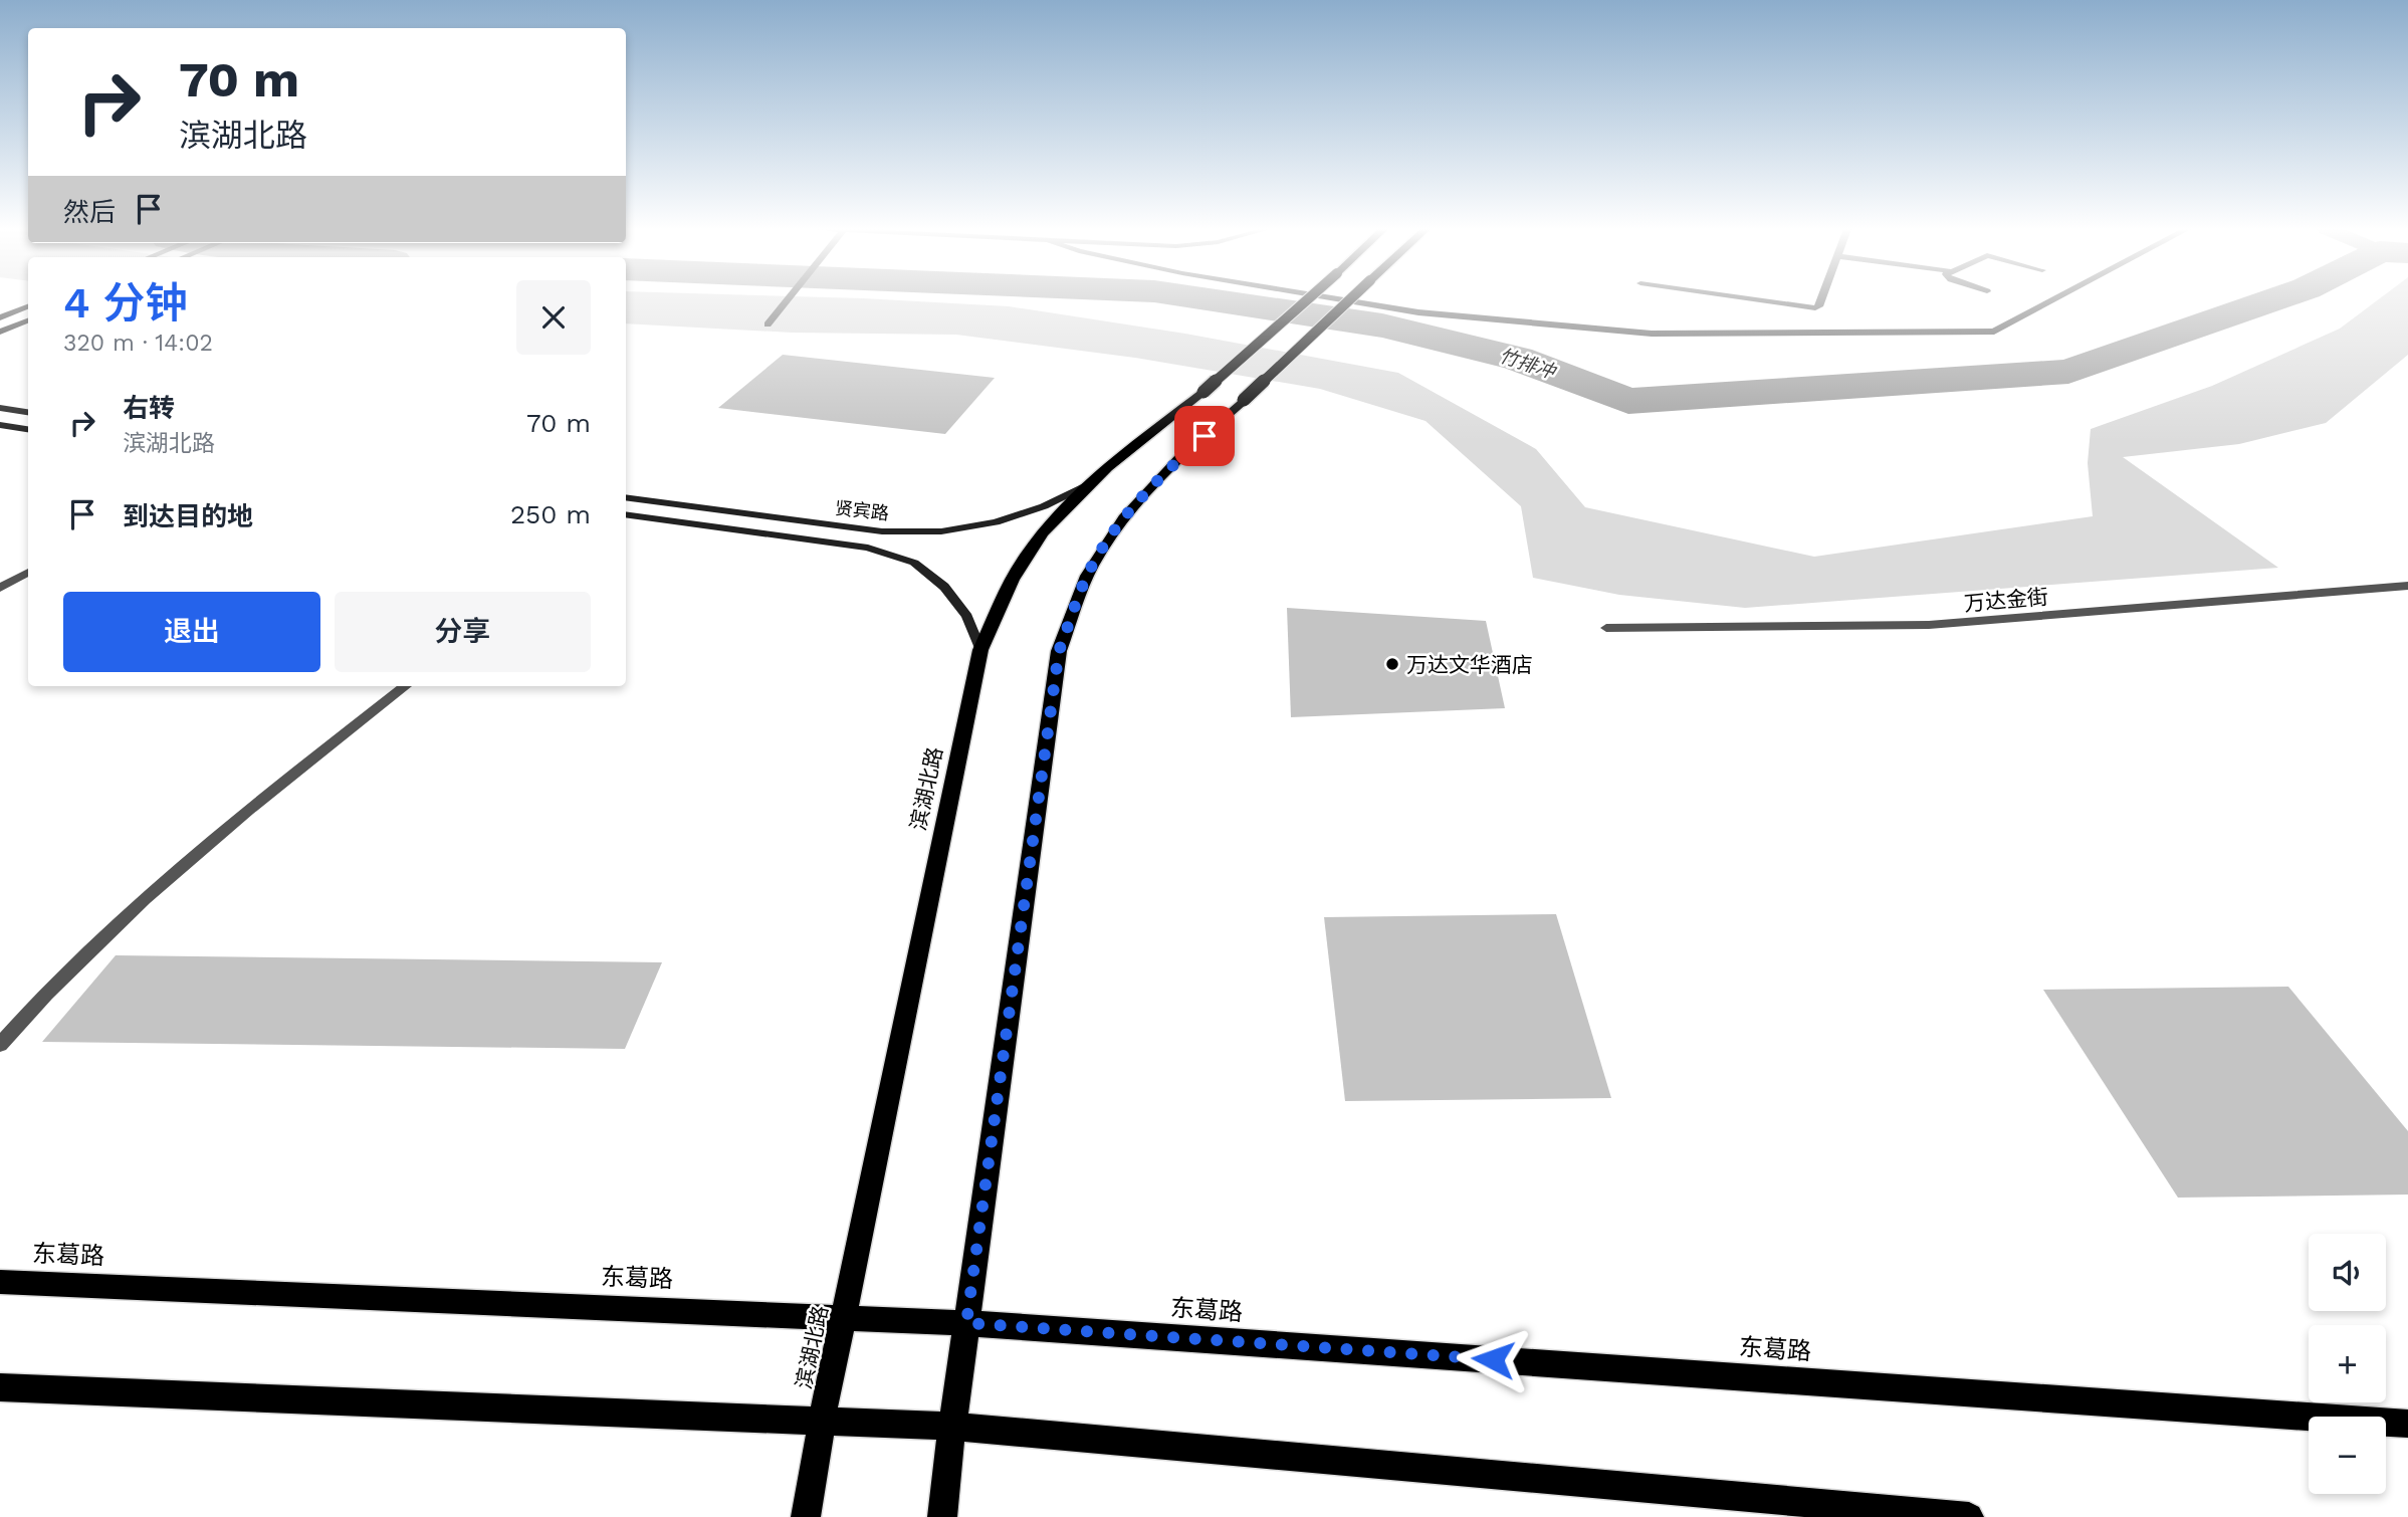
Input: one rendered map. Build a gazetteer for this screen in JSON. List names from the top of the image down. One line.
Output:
{"streets":{"main road":["贤宾路","滨湖北路","东葛路"],"street":["万达金街"]},"crossings":[["贤宾路","滨湖北路"],["滨湖北路","东葛路"]],"water":["竹排冲"],"places":["万达文华酒店"],"page":{"turn":["70 m","滨湖北路"],"then":"然后","heading":["4 分钟","320 m · 14:02"],"list":[{"name":"右转","note":"滨湖北路","value":"70 m"},{"name":"到达目的地","value":"250 m"}],"buttons":["退出","分享"],"map_buttons":["+","−"]}}
